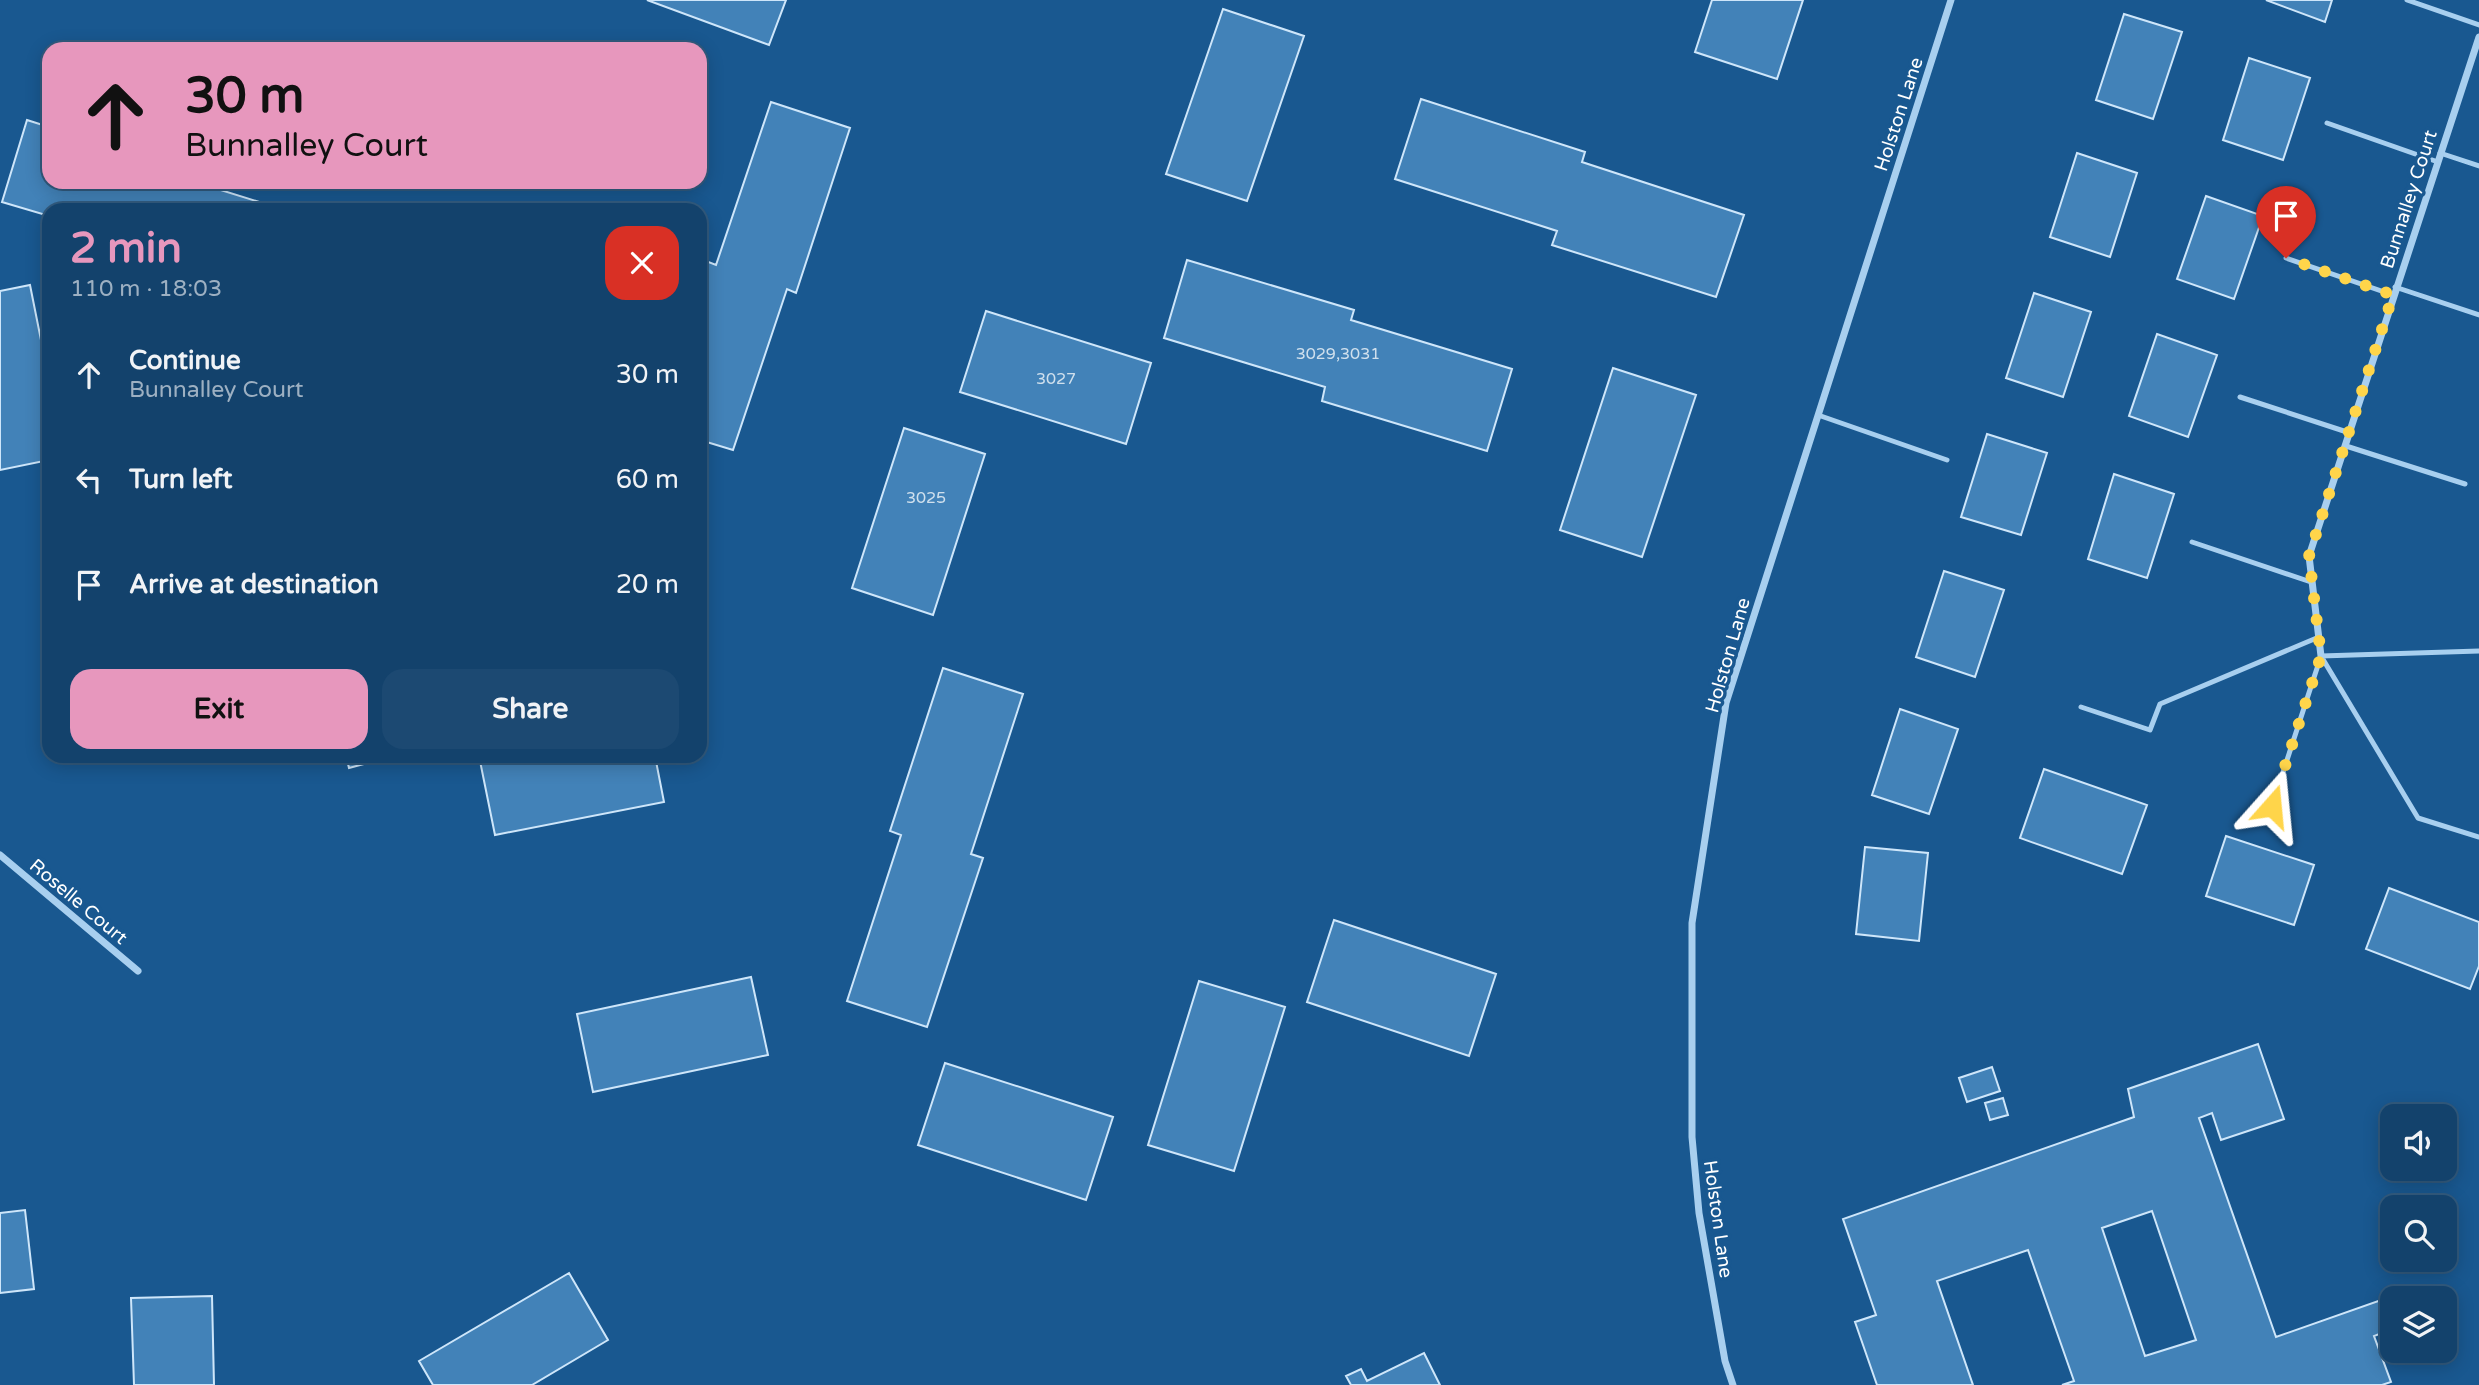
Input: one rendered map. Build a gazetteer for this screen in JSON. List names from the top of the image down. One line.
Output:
{"streets":{"street":["Holston Lane","Bunnalley Court","Roselle Court"]},"house_numbers":["3029,3031","3027","3025"],"page":{"turn":["30 m","Bunnalley Court"],"heading":["2 min","110 m · 18:03"],"list":[{"name":"Continue","note":"Bunnalley Court","value":"30 m"},{"name":"Turn left","value":"60 m"},{"name":"Arrive at destination","value":"20 m"}],"buttons":["Exit","Share"]}}
